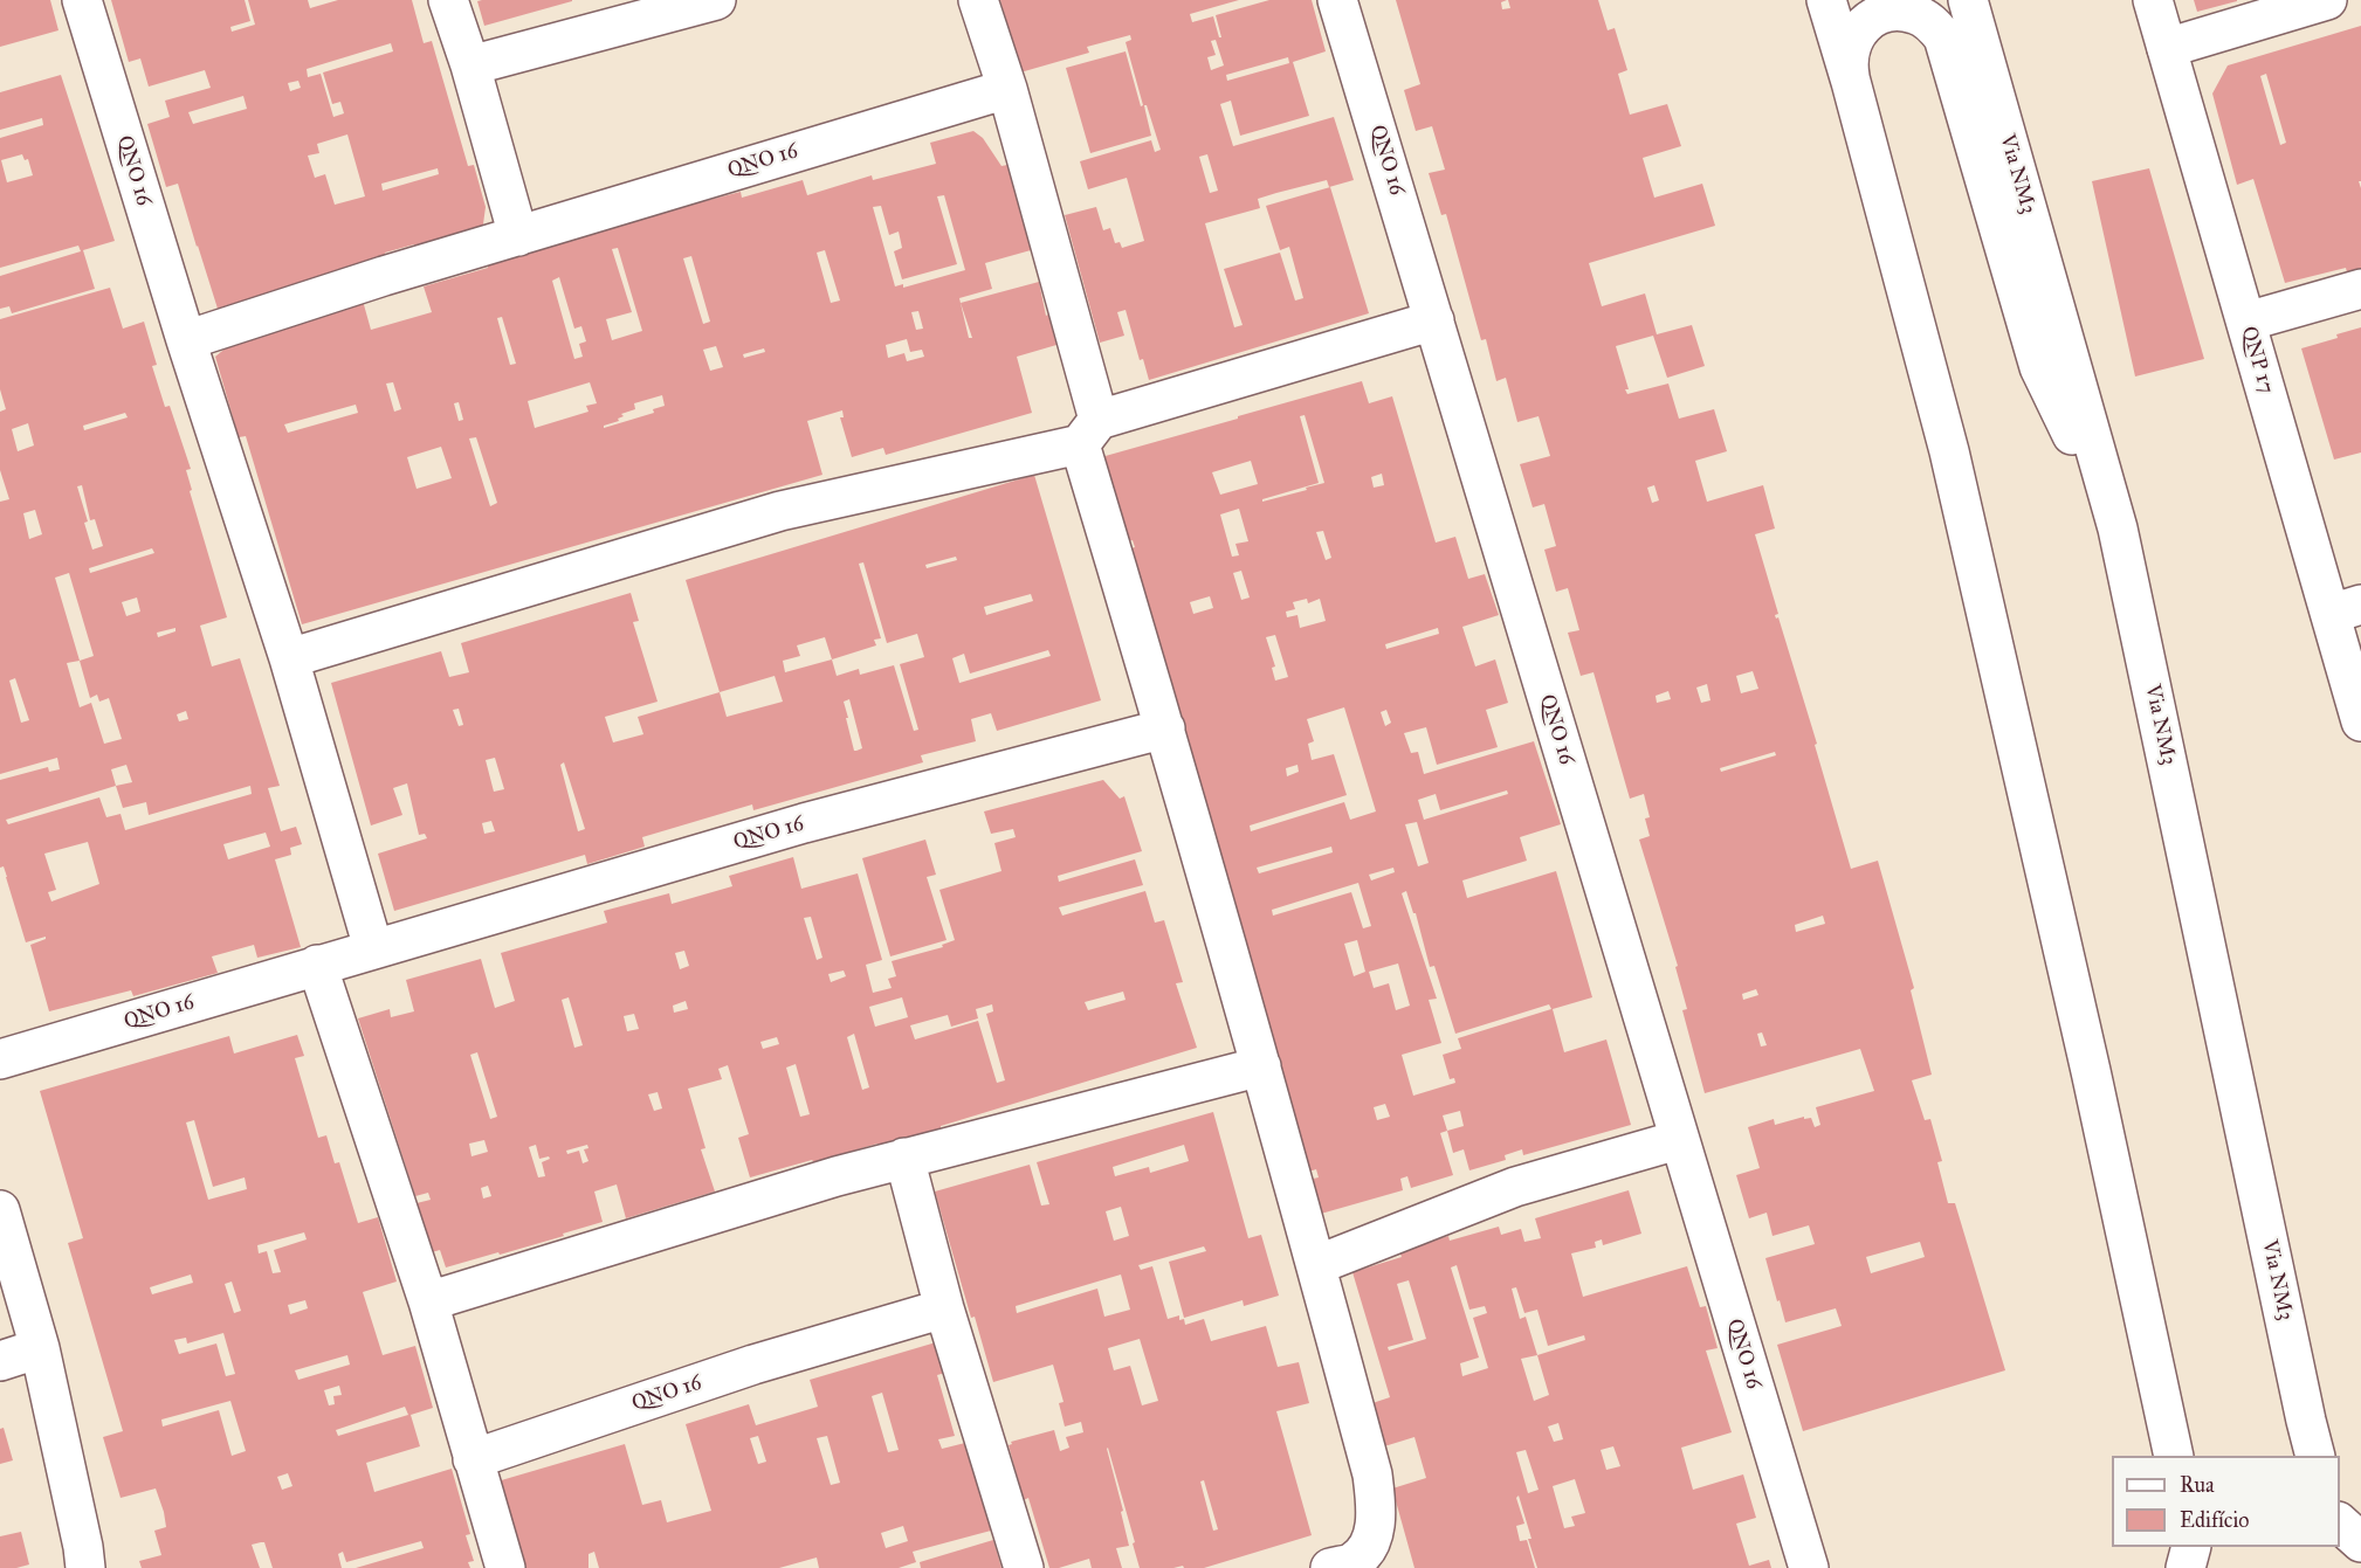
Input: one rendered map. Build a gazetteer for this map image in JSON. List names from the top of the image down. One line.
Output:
{"streets":{"street":["QNO 16","Via NM3","QNP 17"]},"legend":["Rua","Edifício"]}
